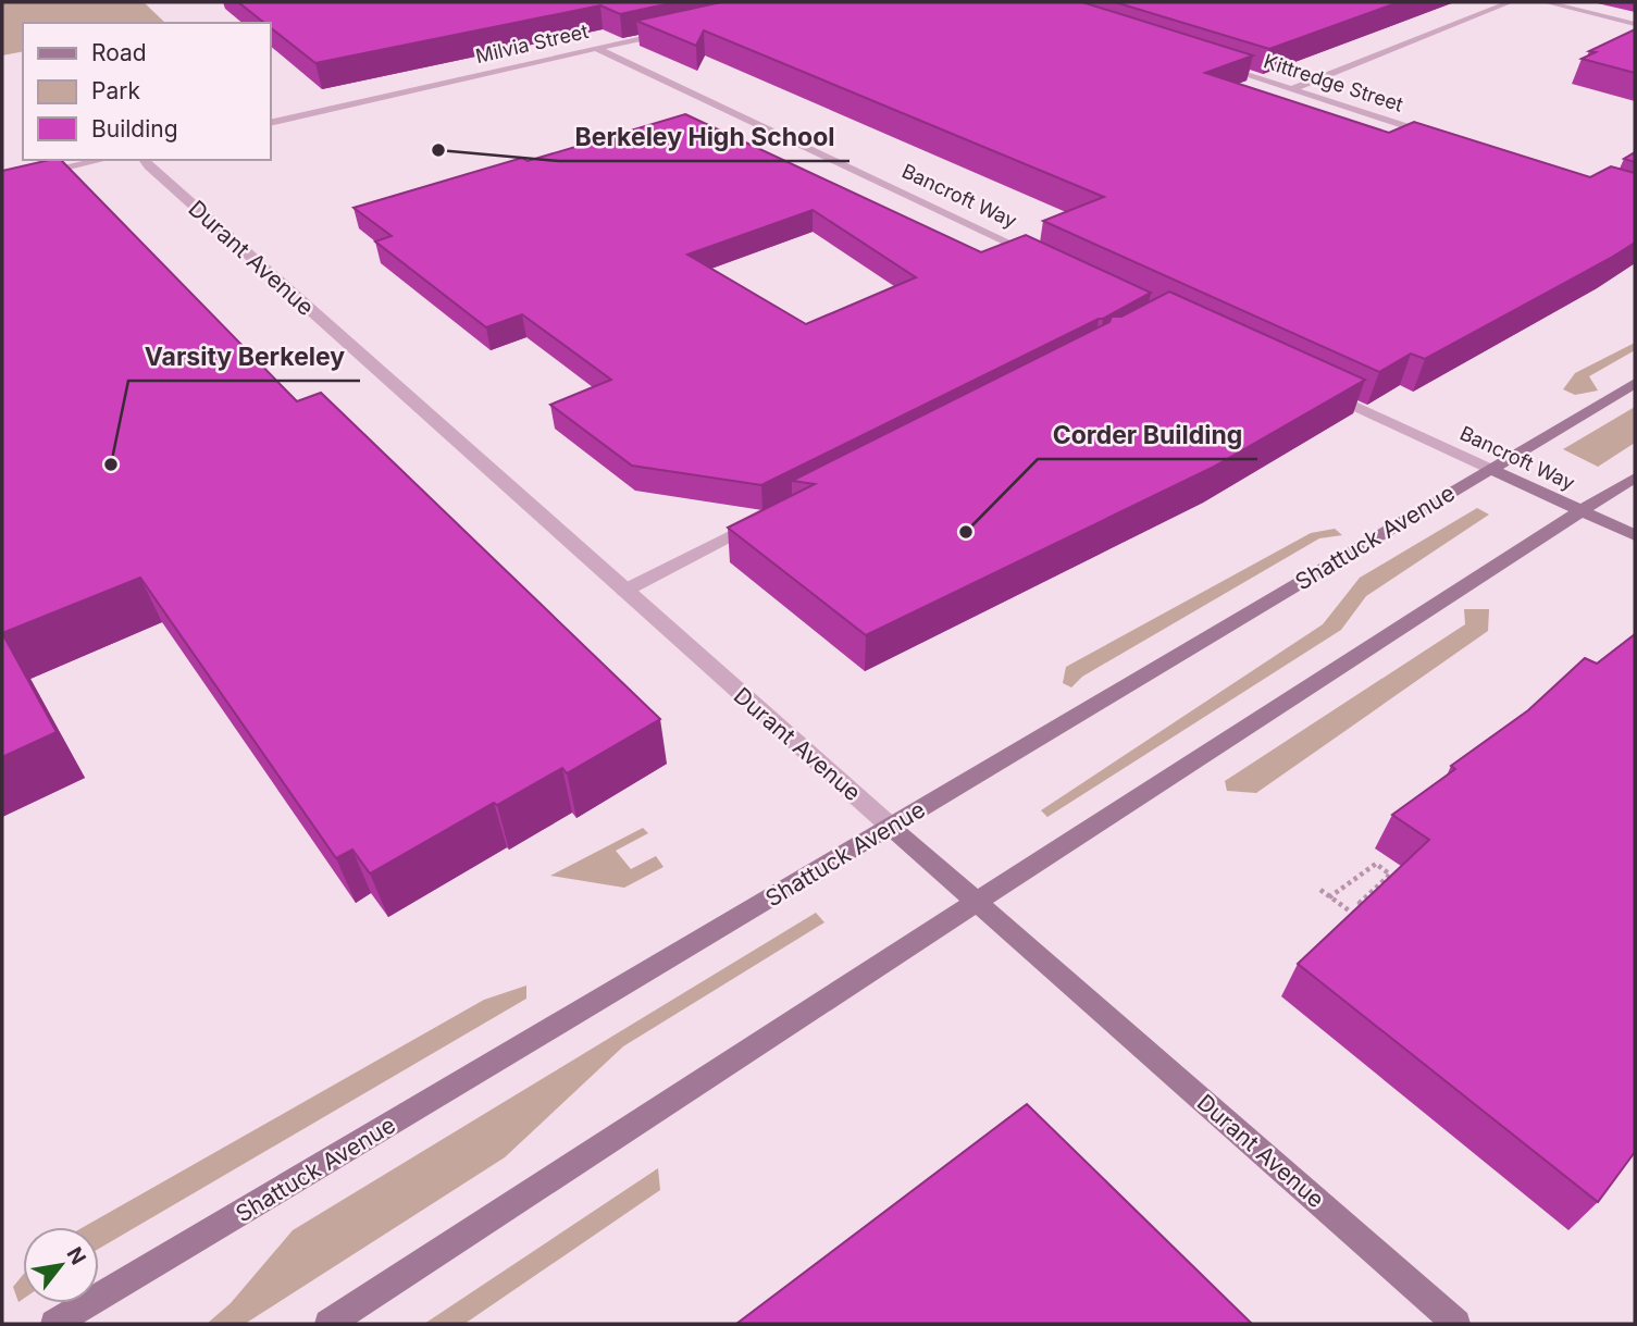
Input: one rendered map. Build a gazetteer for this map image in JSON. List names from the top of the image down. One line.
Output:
{"streets":{"main road":["Bancroft Way","Durant Avenue","Shattuck Avenue"],"street":["Milvia Street","Kittredge Street"]},"crossings":[["Milvia Street","Bancroft Way"],["Bancroft Way","Shattuck Avenue"],["Durant Avenue","Shattuck Avenue"]],"places":["Berkeley High School","Varsity Berkeley","Corder Building"],"legend":["Road","Park","Building"],"north":"top right"}
